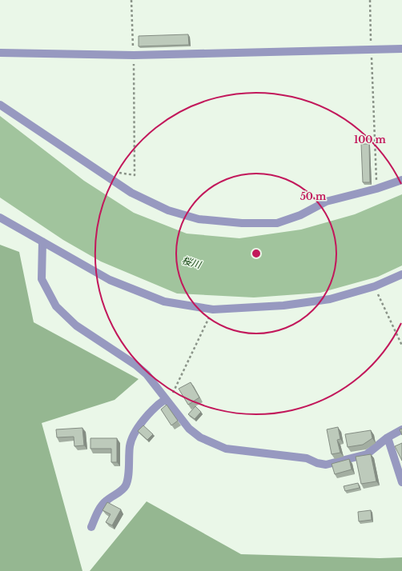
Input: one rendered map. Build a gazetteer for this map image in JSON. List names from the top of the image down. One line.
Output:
{"water":["桜川"],"rings":["100 m","50 m"]}
